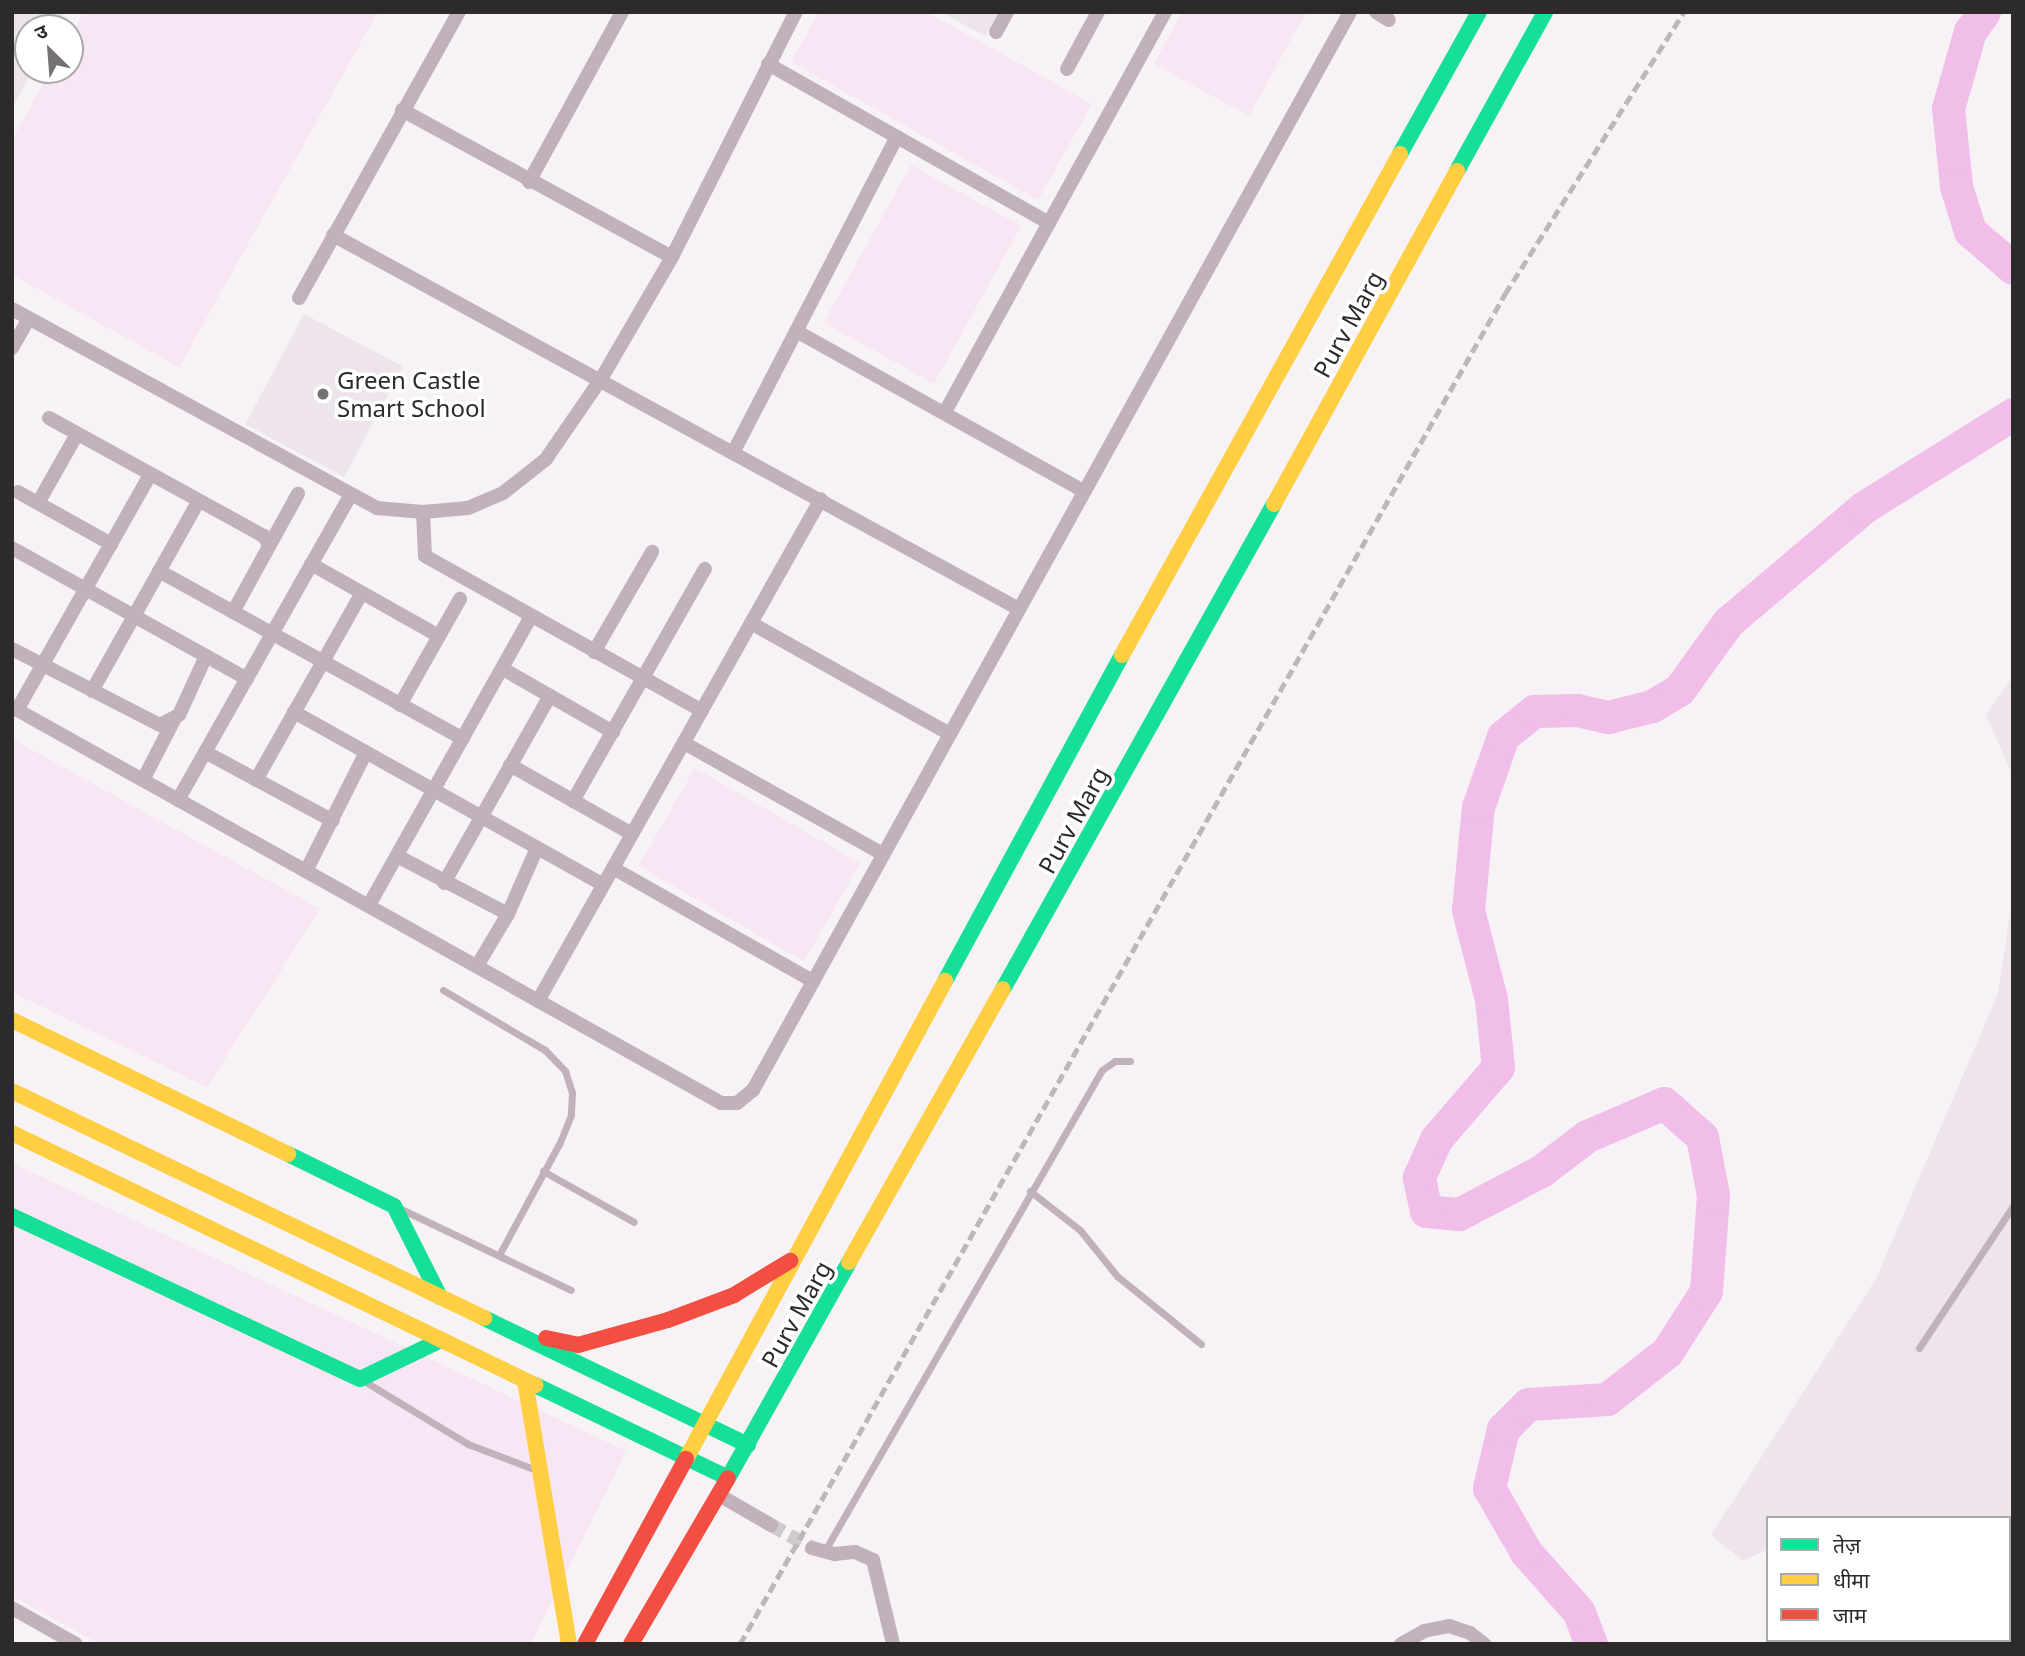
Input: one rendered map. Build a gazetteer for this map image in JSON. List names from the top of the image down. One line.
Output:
{"streets":{"main road":["Purv Marg"]},"places":["Green Castle Smart School"],"legend":["तेज़","धीमा","जाम"],"north":"top left"}
